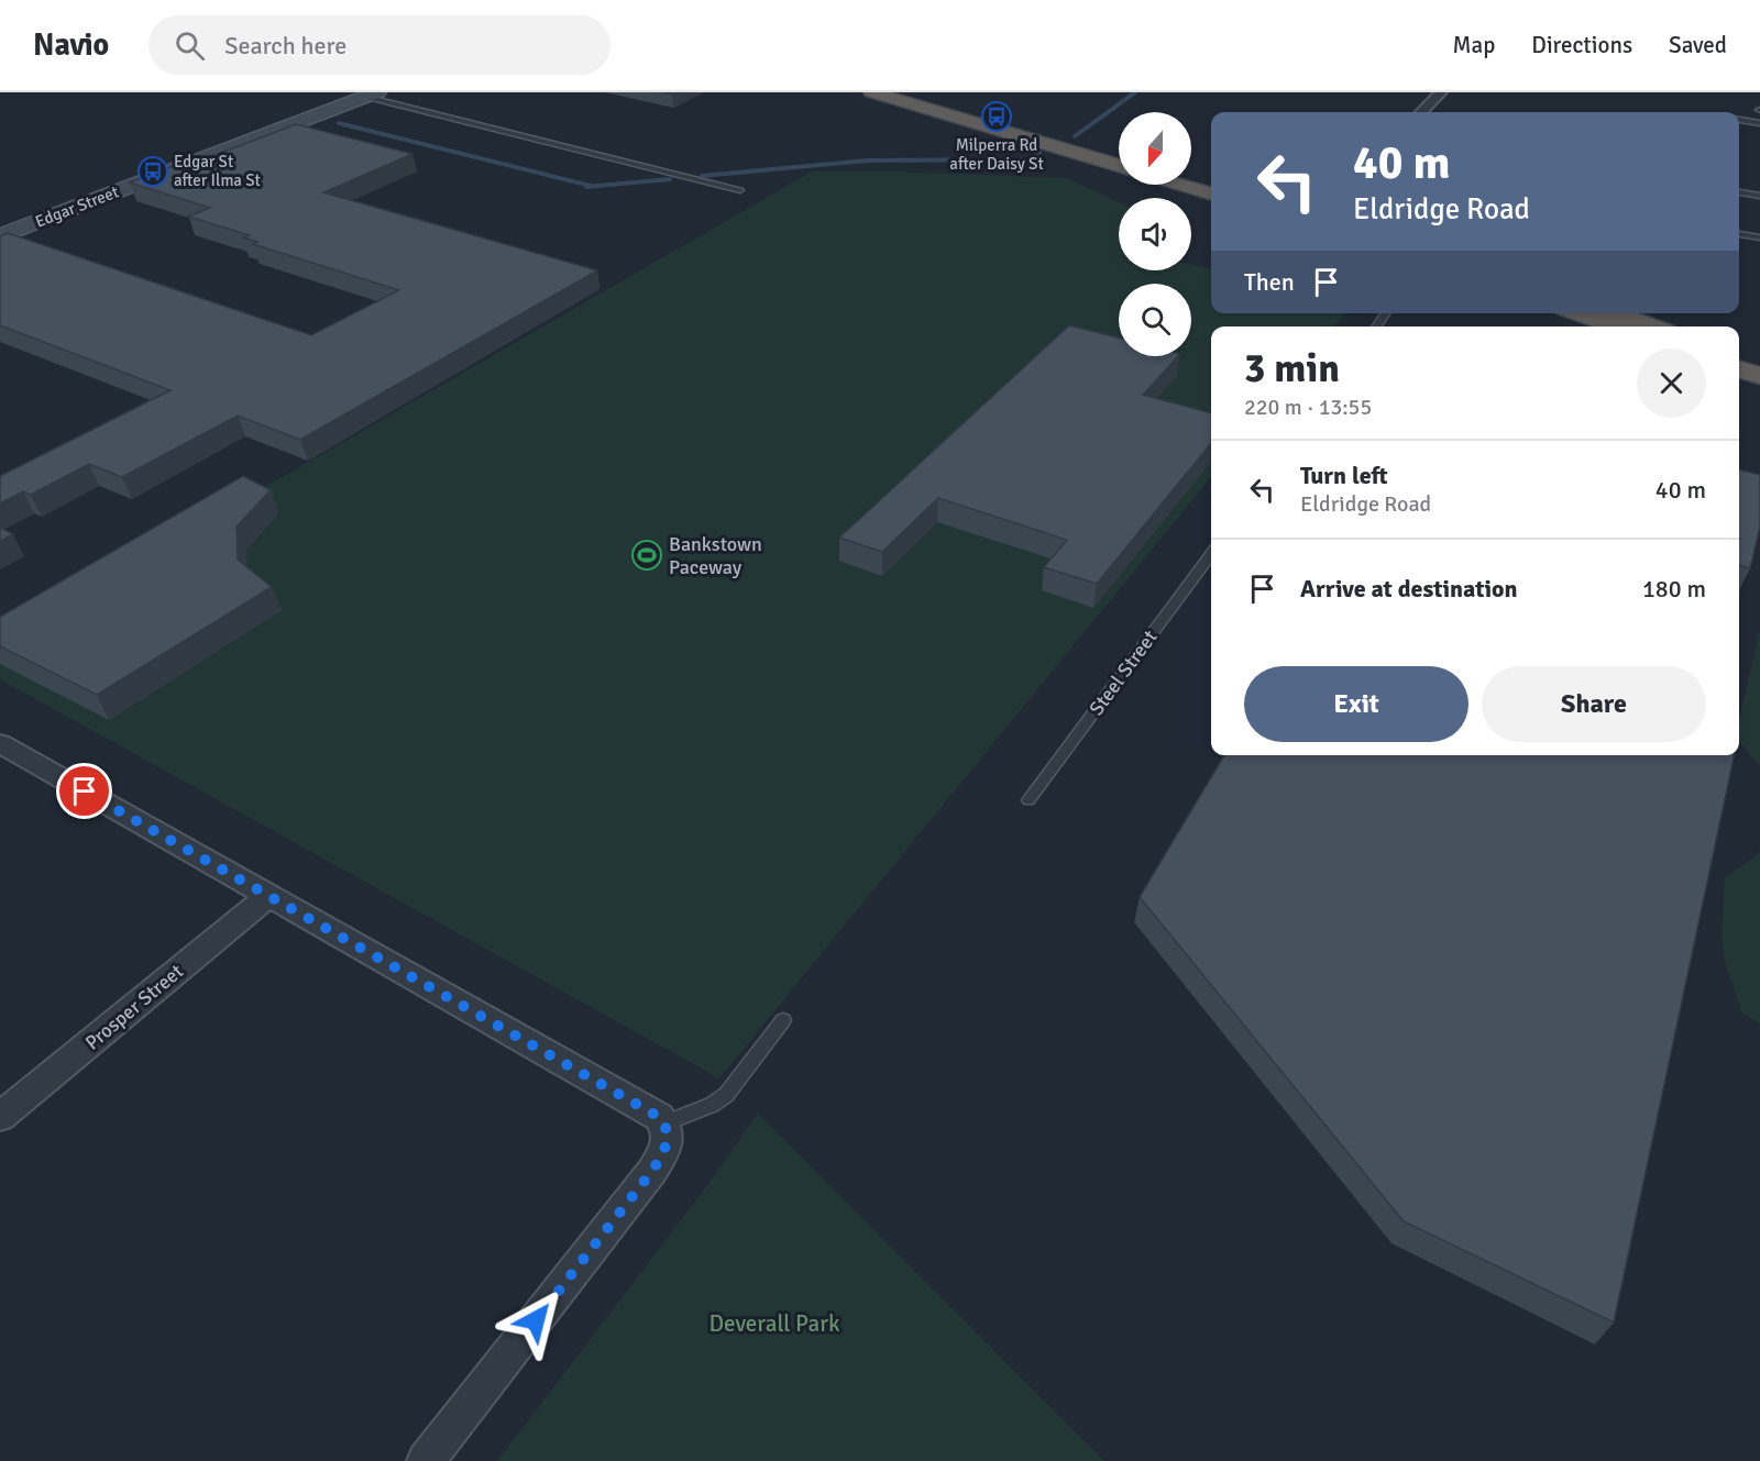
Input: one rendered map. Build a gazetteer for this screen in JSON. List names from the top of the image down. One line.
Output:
{"streets":{"main road":["Edgar Street"],"street":["Prosper Street"],"lane":["Steel Street"]},"parks":["Deverall Park"],"places":{"bus stop":["Milperra Rd after Daisy St","Edgar St after Ilma St"],"sports":["Bankstown Paceway"]},"north":"bottom","page":{"header":"Navio","search":"Search here","nav":["Map","Directions","Saved"],"turn":["40 m","Eldridge Road"],"then":"Then","heading":["3 min","220 m · 13:55"],"list":[{"name":"Turn left","note":"Eldridge Road","value":"40 m"},{"name":"Arrive at destination","value":"180 m"}],"buttons":["Exit","Share"]}}
